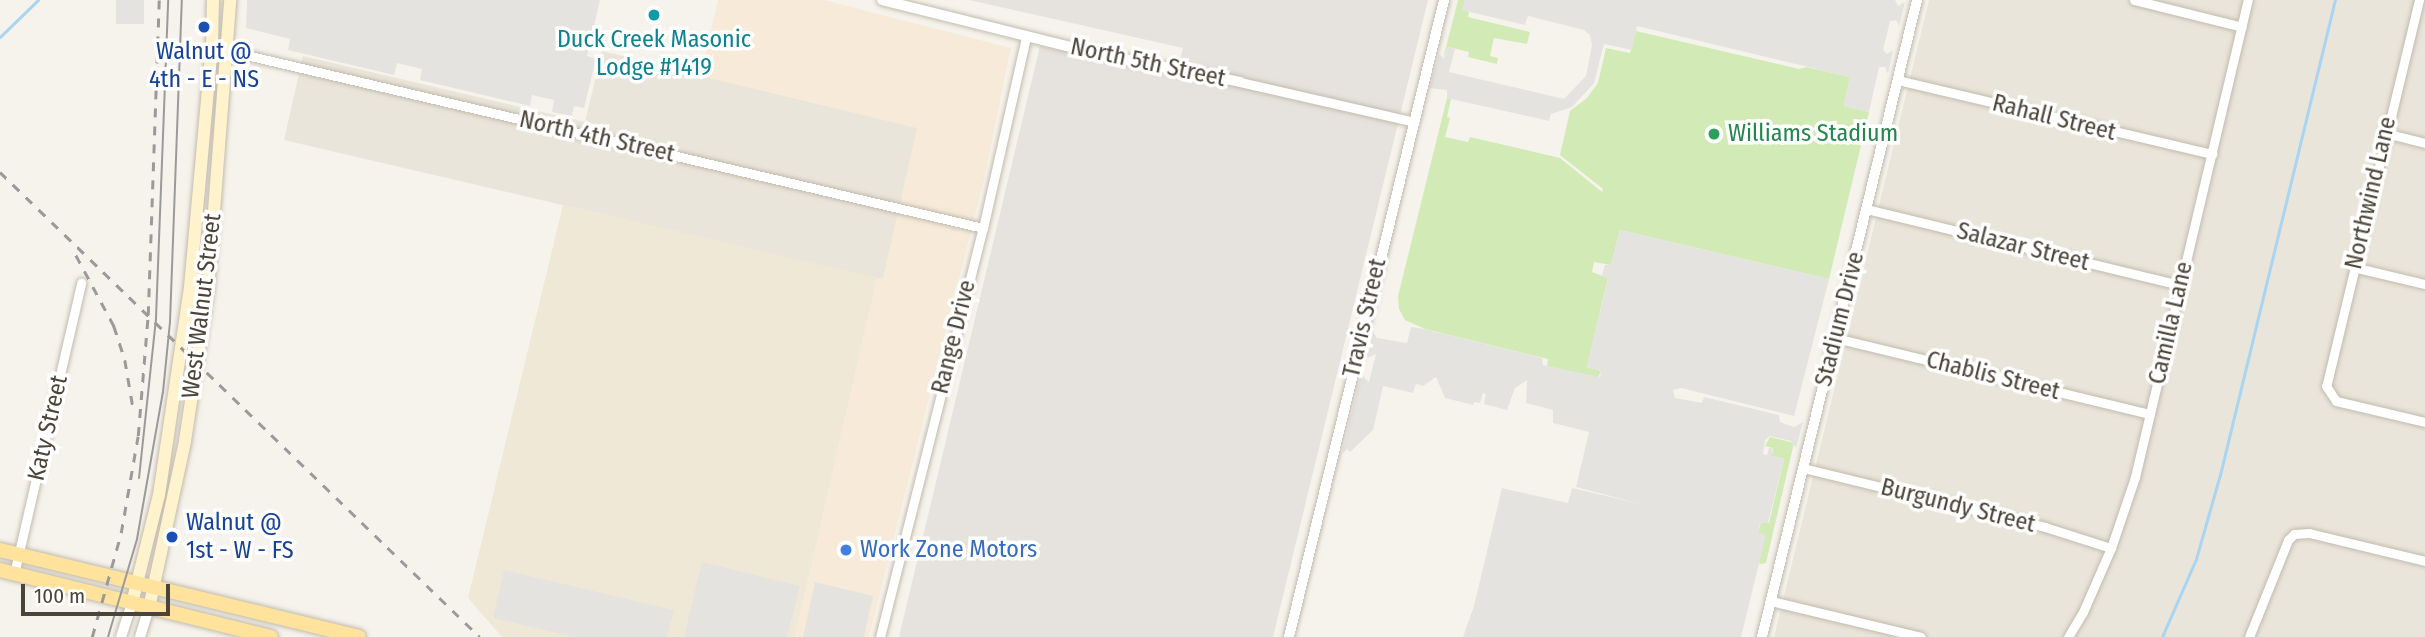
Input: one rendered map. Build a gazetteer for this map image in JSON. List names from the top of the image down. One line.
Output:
{"streets":{"main road":["West Walnut Street"],"street":["North 5th Street","Rahall Street","North 4th Street","Northwind Lane","Salazar Street","Travis Street","Stadium Drive","Camilla Lane","Range Drive","Chablis Street","Katy Street","Burgundy Street"]},"crossings":[["North 5th Street","Travis Street"],["North 5th Street","Range Drive"],["Rahall Street","Stadium Drive"],["Rahall Street","Camilla Lane"],["North 4th Street","West Walnut Street"],["North 4th Street","Range Drive"],["Salazar Street","Stadium Drive"],["Salazar Street","Camilla Lane"],["Stadium Drive","Chablis Street"],["Stadium Drive","Burgundy Street"],["Camilla Lane","Chablis Street"],["Camilla Lane","Burgundy Street"]],"places":["Duck Creek Masonic Lodge #1419","Walnut @ 4th - E - NS","Williams Stadium","Walnut @ 1st - W - FS","Work Zone Motors"],"scale_bar":"100 m"}
